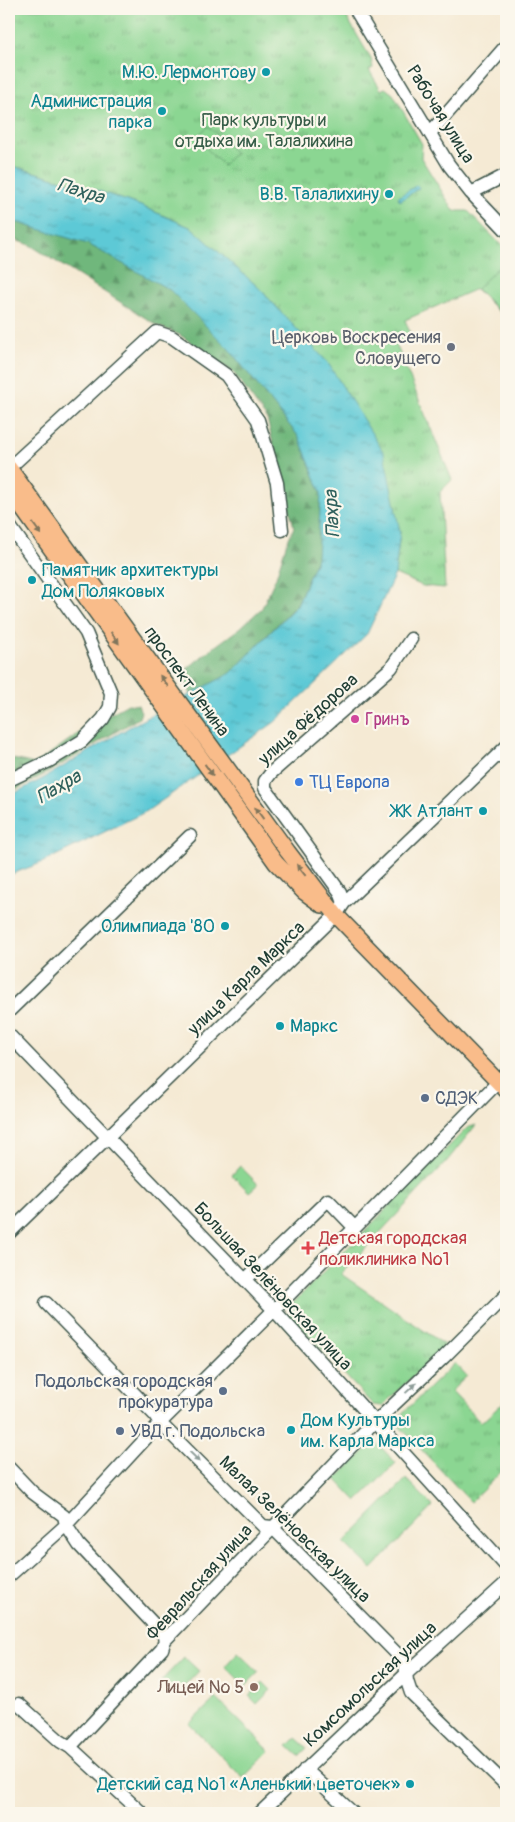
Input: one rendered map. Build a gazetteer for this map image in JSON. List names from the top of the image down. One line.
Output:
{"streets":{"main road":["проспект Ленина"],"street":["Рабочая улица","улица Фёдорова","улица Карла Маркса","Большая Зелёновская улица","Малая Зелёновская улица","Февральская улица","Комсомольская улица"]},"crossings":[["проспект Ленина","улица Фёдорова"],["проспект Ленина","улица Карла Маркса"],["улица Фёдорова","улица Карла Маркса"],["улица Карла Маркса","Большая Зелёновская улица"],["Большая Зелёновская улица","Февральская улица"],["Малая Зелёновская улица","Февральская улица"],["Малая Зелёновская улица","Комсомольская улица"]],"water":["Пахра"],"parks":["Парк культуры и отдыха им. Талалихина"],"places":{"other":["М.Ю. Лермонтову","Администрация парка","В.В. Талалихину","Церковь Воскресения Словущего","Памятник архитектуры Дом Поляковых","Гринъ","ТЦ Европа","ЖК Атлант","Олимпиада '80","Маркс","СДЭК","Подольская городская прокуратура","Дом Культуры им. Карла Маркса","УВД г. Подольска","Лицей № 5","Детский сад №1 «Аленький цветочек»"],"health":["Детская городская поликлиника №1"]}}
